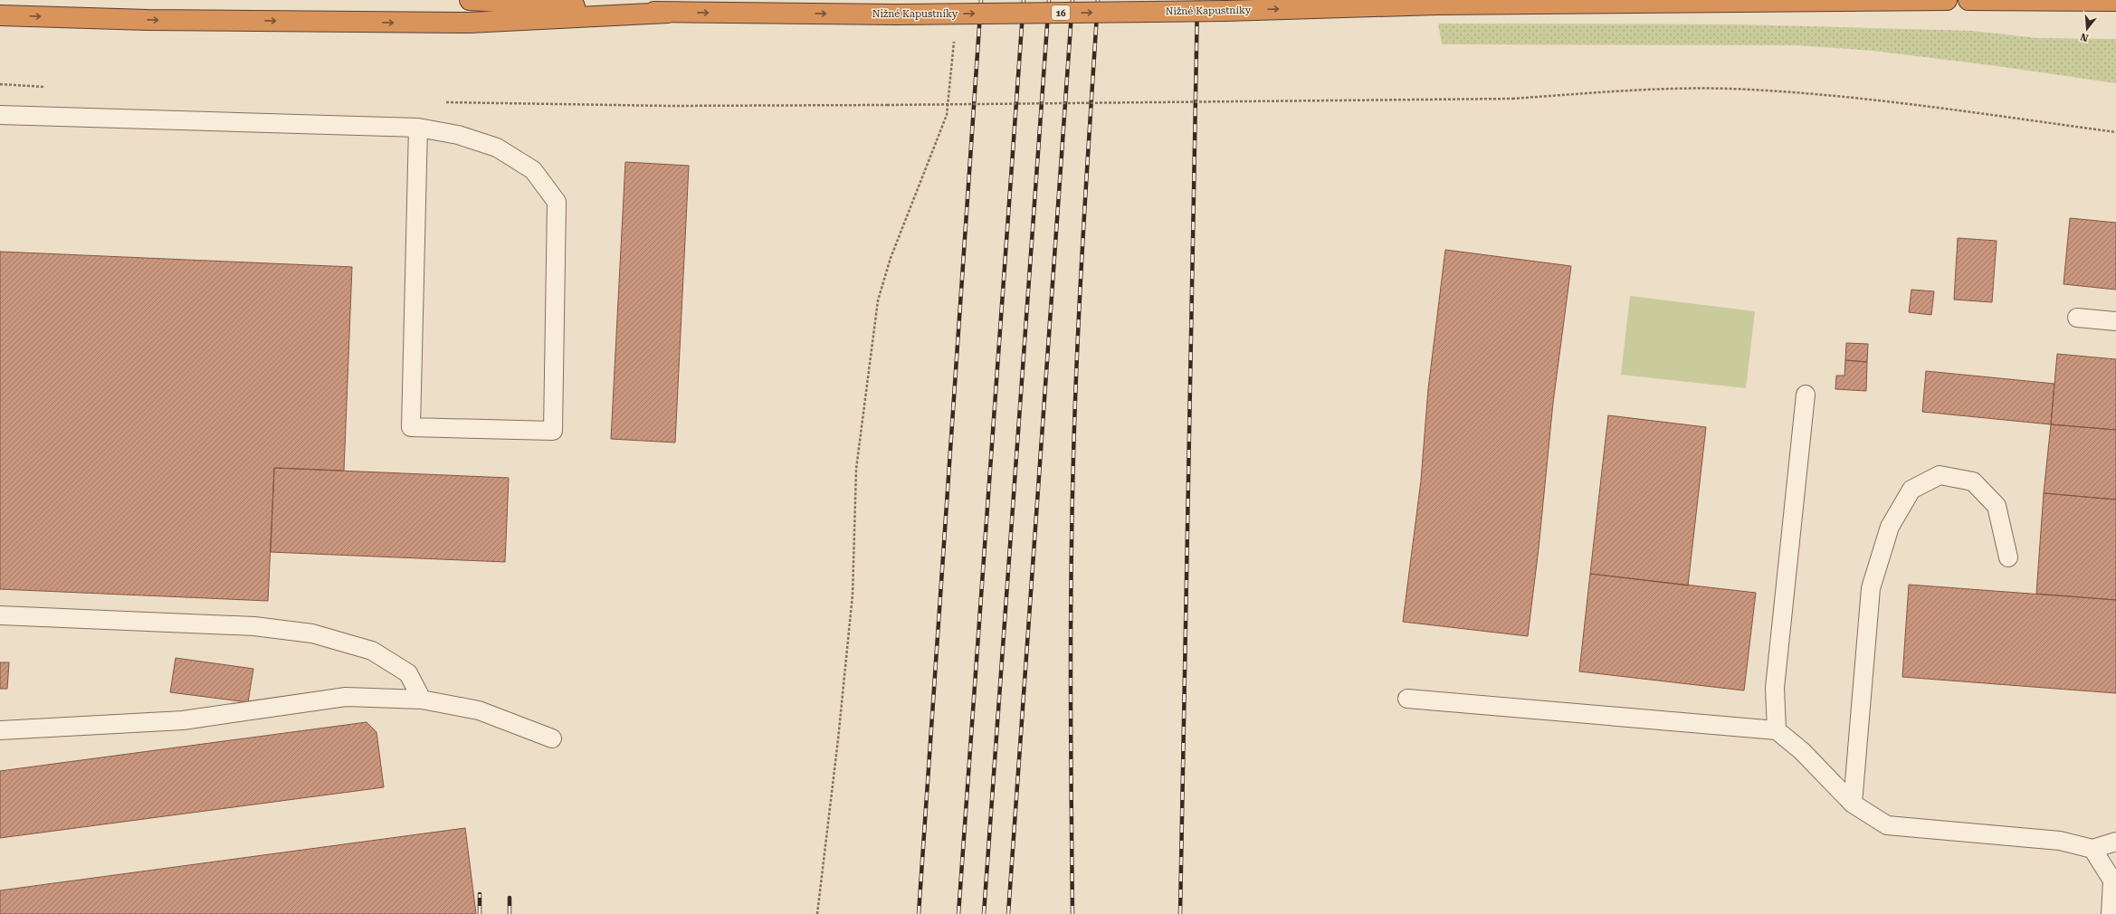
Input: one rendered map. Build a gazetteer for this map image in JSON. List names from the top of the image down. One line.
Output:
{"streets":{"highway":["Nižné Kapustníky","16"]},"one_way":["Nižné Kapustníky"],"north":"bottom"}
